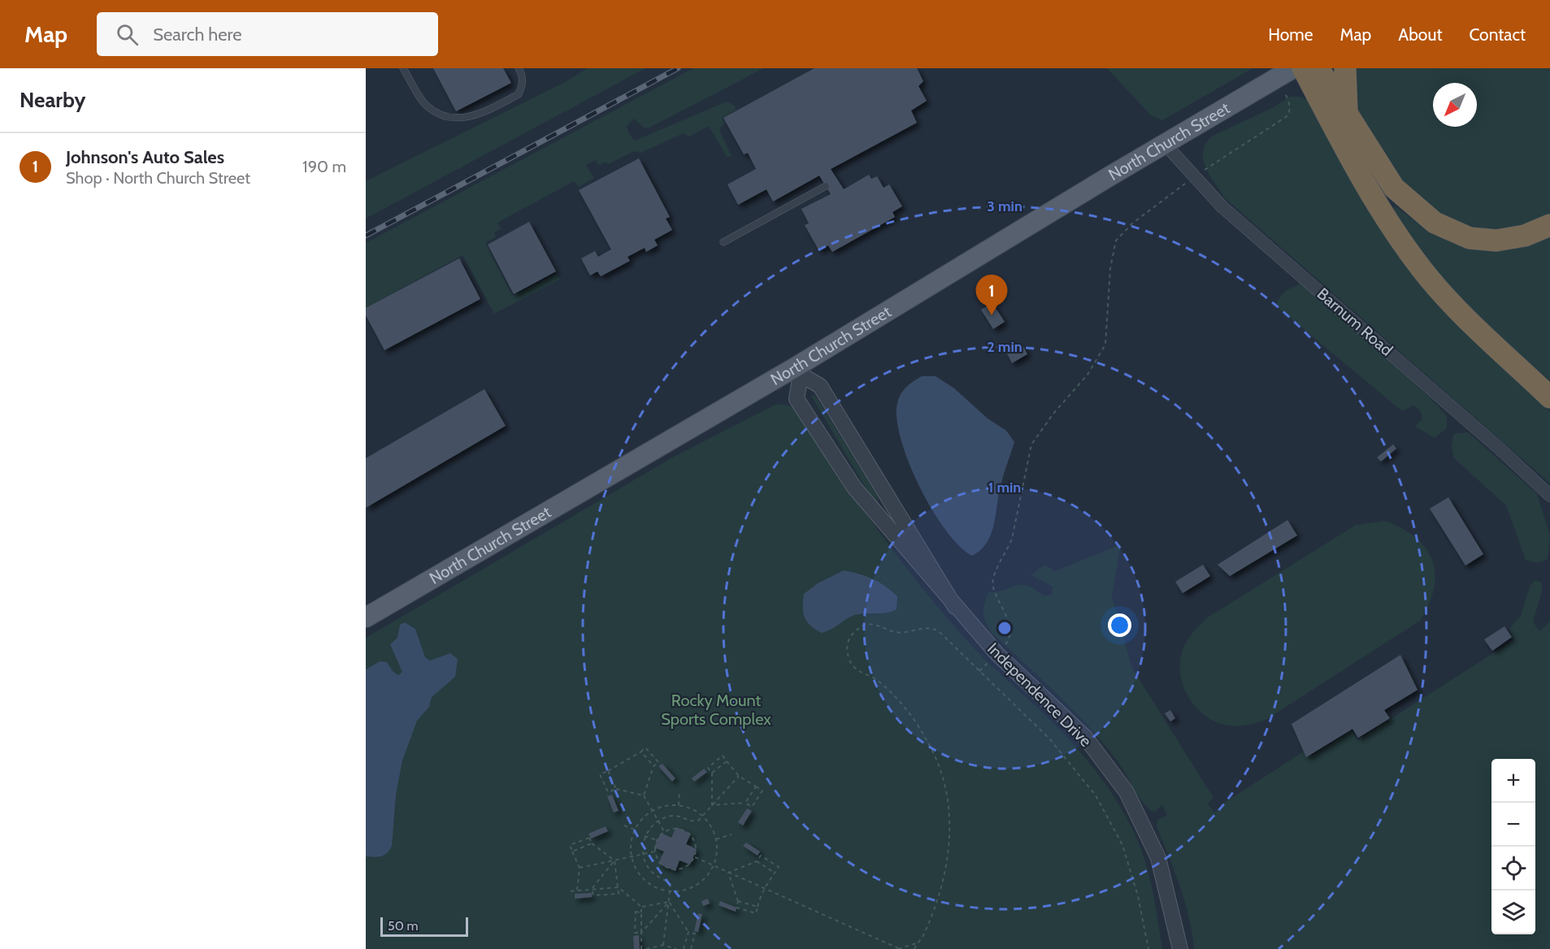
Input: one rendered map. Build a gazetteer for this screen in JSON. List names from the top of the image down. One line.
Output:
{"streets":{"main road":["North Church Street"],"street":["Barnum Road","Independence Drive"]},"crossings":[["North Church Street","Barnum Road"]],"parks":["Rocky Mount Sports Complex"],"scale_bar":"50 m","north":"bottom left","page":{"header":"Map","search":"Search here","nav":["Home","Map","About","Contact"],"heading":"Nearby","list":[{"mark":"1","name":"Johnson's Auto Sales","note":"Shop · North Church Street","value":"190 m"}],"pins":"1","map_buttons":["+","−"],"scale":"50 m"},"rings":["3 min","2 min","1 min"]}
